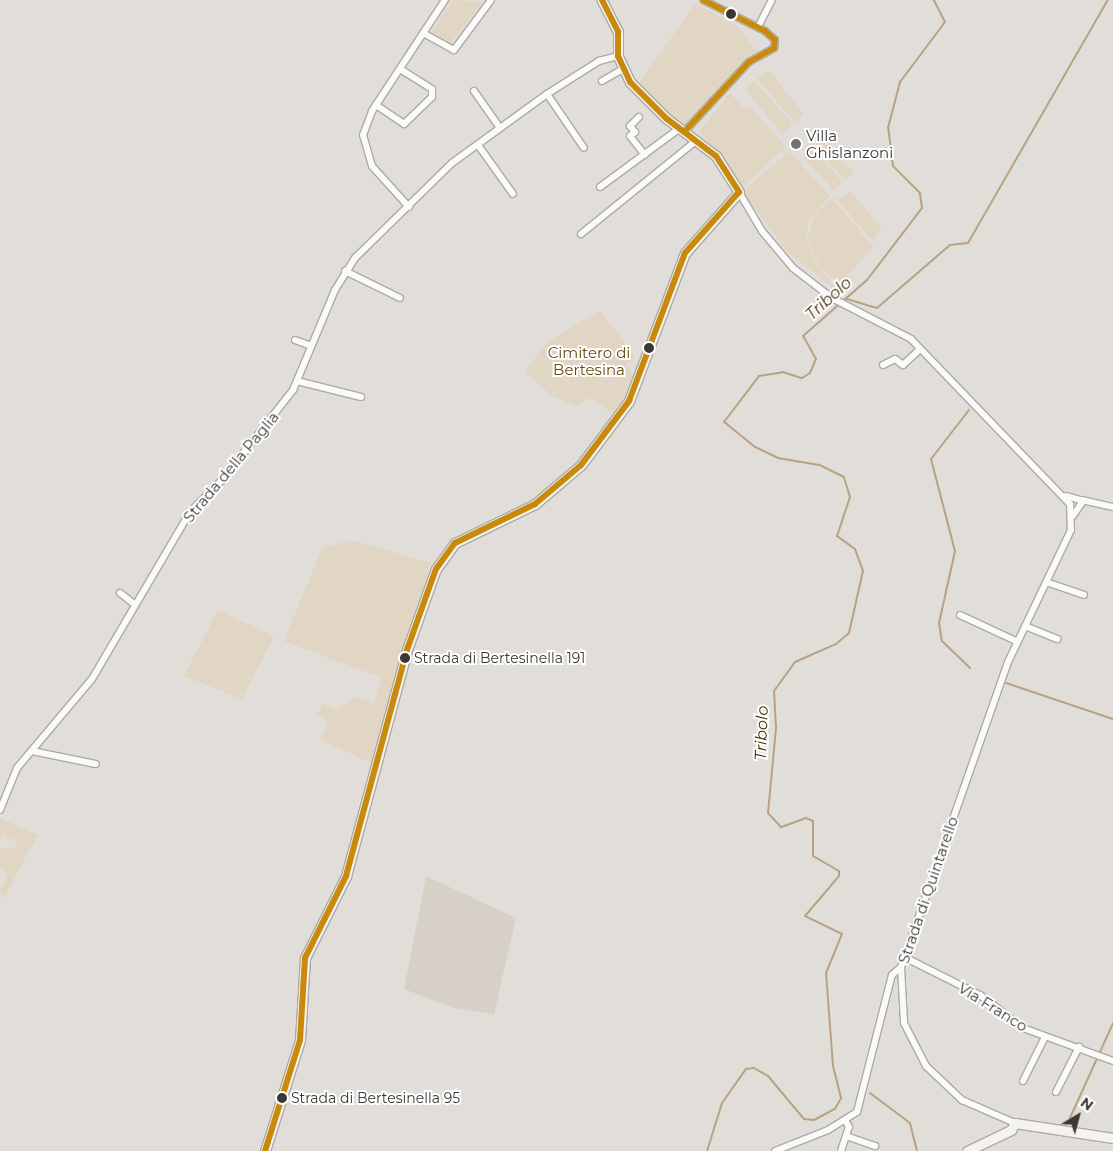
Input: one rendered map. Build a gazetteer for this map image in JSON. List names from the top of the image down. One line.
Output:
{"streets":{"street":["Strada della Paglia","Strada di Quintarello","Via Franco"]},"crossings":[["Strada di Quintarello","Via Franco"]],"water":["Tribolo"],"parks":["Cimitero di Bertesina"],"places":["Villa Ghislanzoni","Strada di Bertesinella 191","Strada di Bertesinella 95"],"north":"top right"}
